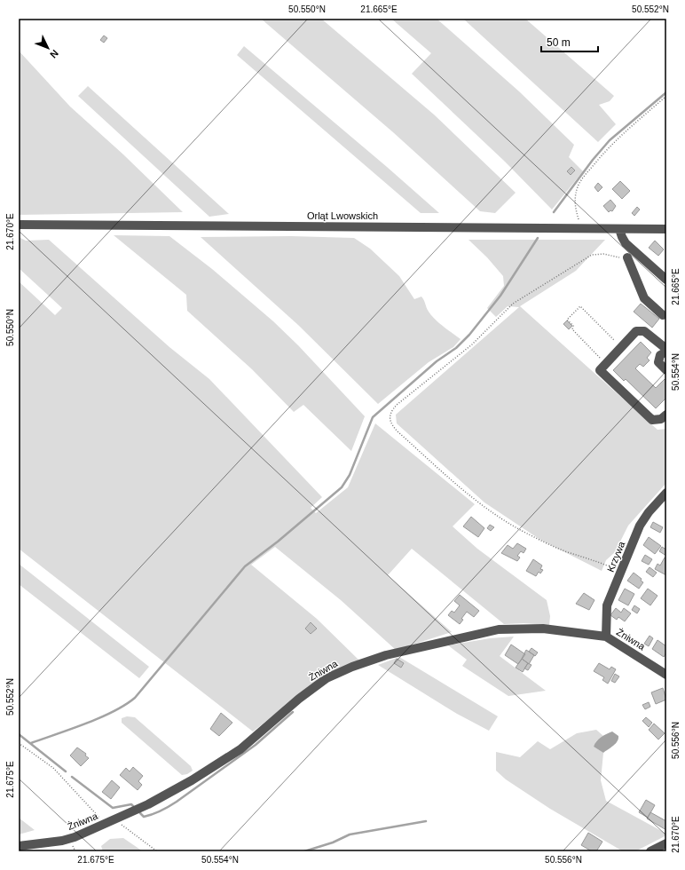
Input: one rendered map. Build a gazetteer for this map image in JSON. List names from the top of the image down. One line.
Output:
{"streets":{"street":["Orląt Lwowskich","Krzywa","Żniwna"]},"crossings":[["Krzywa","Żniwna"]],"scale_bar":"50 m","north":"bottom right","coordinates":["50.550°N","21.665°E","50.552°N","21.670°E","50.554°N","50.556°N","21.675°E"]}
